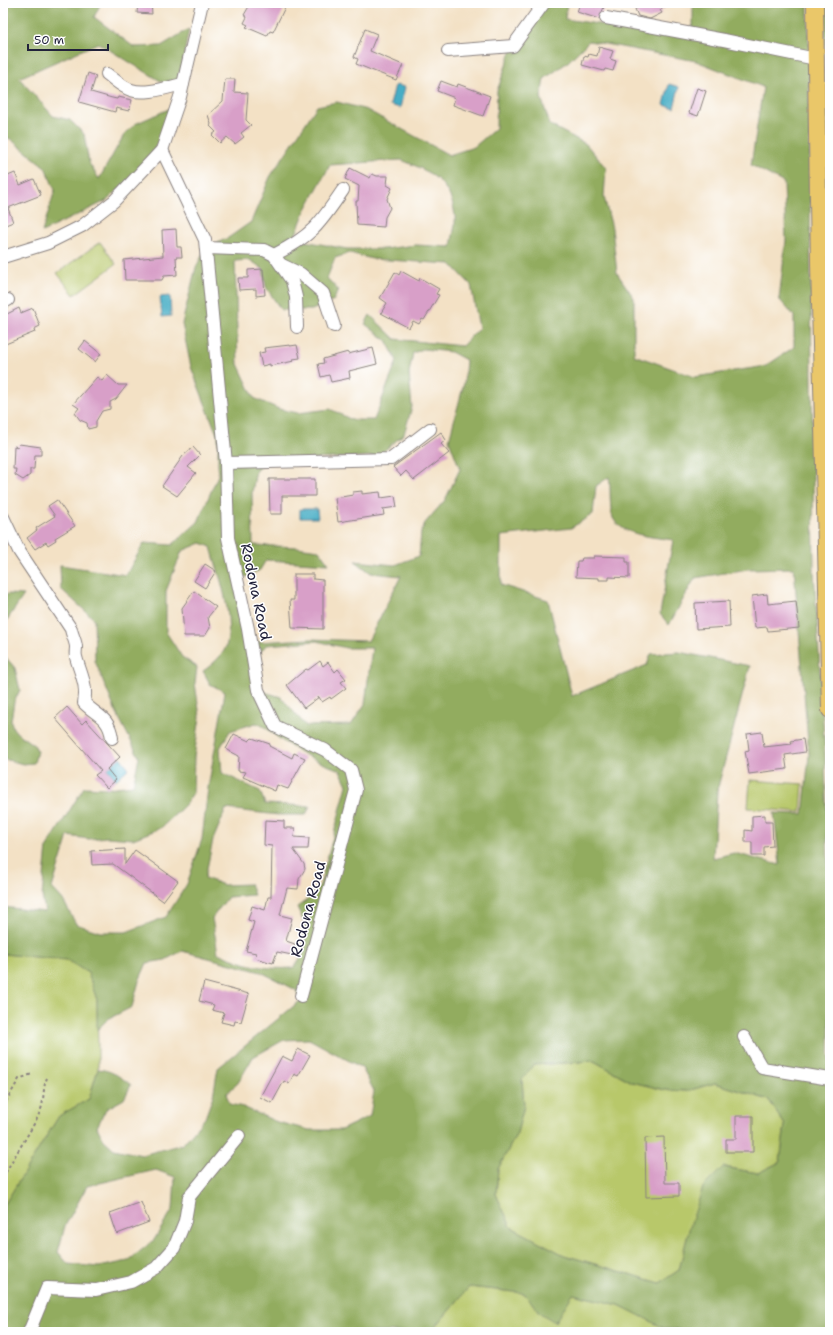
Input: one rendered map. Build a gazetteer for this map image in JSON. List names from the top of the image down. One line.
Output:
{"streets":{"street":["Rodona Road"]},"scale_bar":"50 m"}
